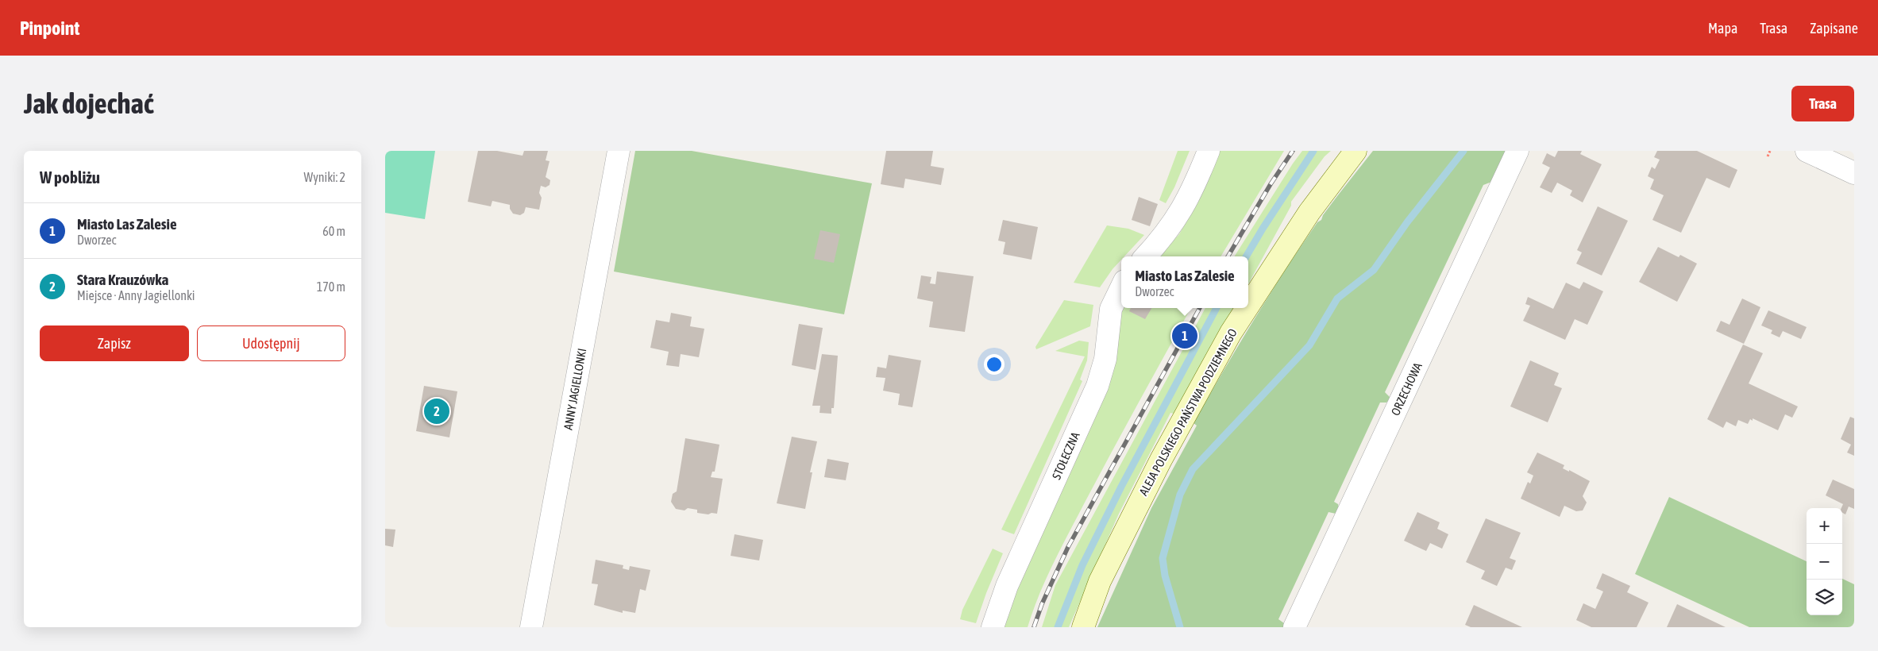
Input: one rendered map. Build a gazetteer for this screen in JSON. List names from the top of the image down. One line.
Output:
{"streets":{"street":["ANNY JAGIELLONKI","ORZECHOWA","ALEJA POLSKIEGO PAŃSTWA PODZIEMNEGO","STOŁECZNA"]},"page":{"header":"Pinpoint","nav":["Mapa","Trasa","Zapisane"],"buttons":["Trasa",["Zapisz","Udostępnij"]],"title":"Jak dojechać","heading":["W pobliżu","Wyniki: 2"],"list":[{"mark":"1","name":"Miasto Las Zalesie","note":"Dworzec","value":"60 m"},{"mark":"2","name":"Stara Krauzówka","note":"Miejsce · Anny Jagiellonki","value":"170 m"}],"popup":["Miasto Las Zalesie","Dworzec"],"pins":["1","2"],"map_buttons":["+","−"]}}
